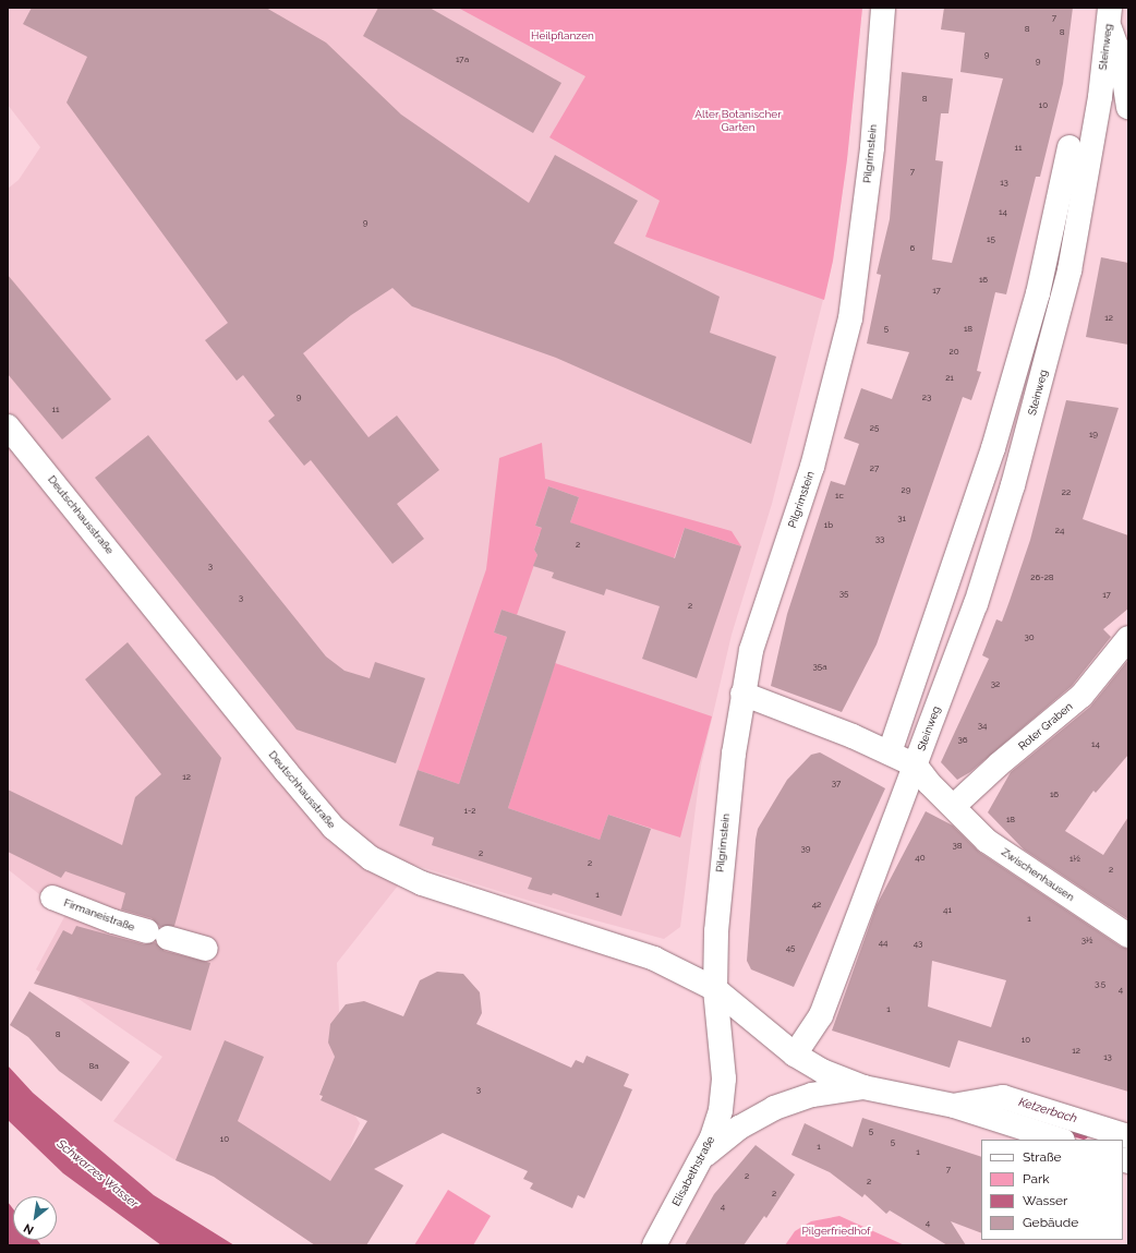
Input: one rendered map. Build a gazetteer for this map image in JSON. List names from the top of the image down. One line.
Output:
{"streets":{"main road":["Steinweg","Pilgrimstein","Deutschhausstraße","Roter Graben","Zwischenhausen","Firmaneistraße","Elisabethstraße"]},"crossings":[["Steinweg","Pilgrimstein"],["Steinweg","Roter Graben"],["Steinweg","Zwischenhausen"],["Pilgrimstein","Deutschhausstraße"],["Pilgrimstein","Elisabethstraße"],["Deutschhausstraße","Elisabethstraße"],["Roter Graben","Zwischenhausen"]],"water":["Ketzerbach","Schwarzes Wasser"],"parks":["Heilpflanzen","Alter Botanischer Garten","Pilgerfriedhof"],"house_numbers":["7","8","8","9","17a","9","8","10","11","7","13","14","9","15","6","16","17","12","5","18","20","21","9","23","11","25","19","27","29","22","1c","31","1b","24","33","2","3","26-28","35","17","3","2","30","35a","32","34","36","14","12","37","16","1-2","18","38","39","2","40","1½","2","2","1","42","41","1","3½","44","43","45","3.5","4","1","8","10","12","13","8a","3","5","10","5","1","1","7","2","2","2","4","4"],"legend":["Straße","Park","Wasser","Gebäude"],"north":"bottom left"}
